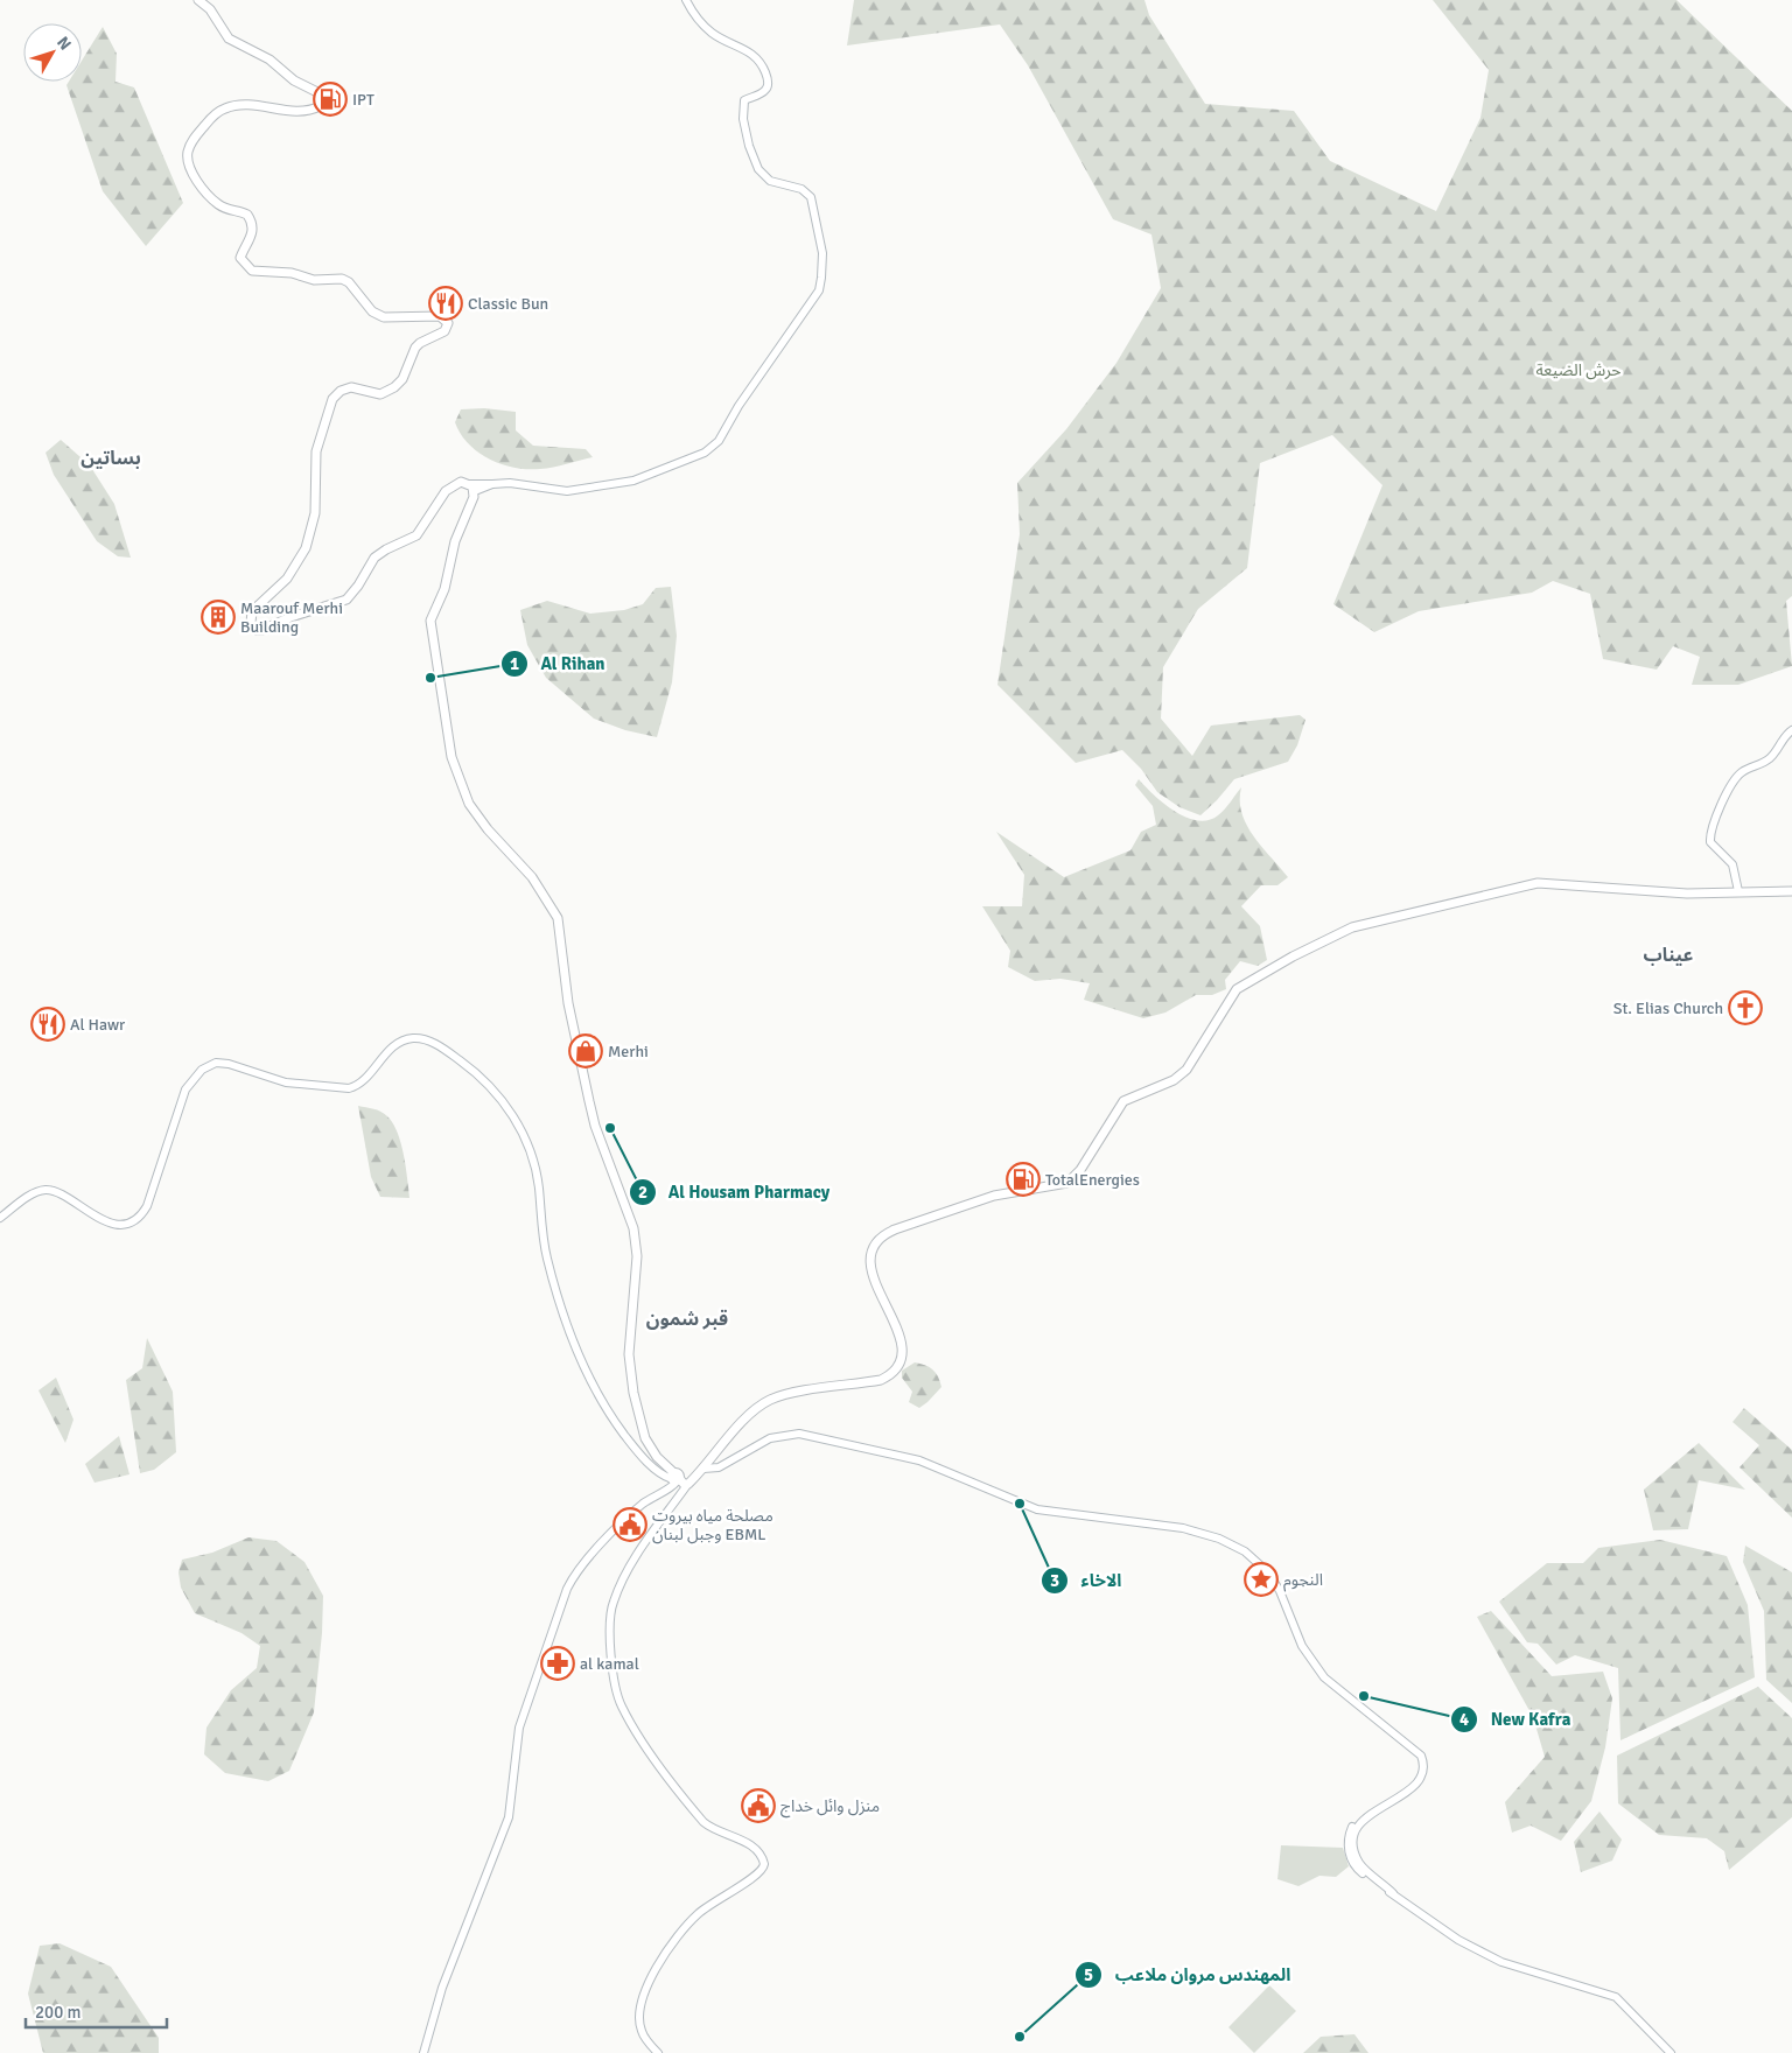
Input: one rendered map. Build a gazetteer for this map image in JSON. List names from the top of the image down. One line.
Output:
{"districts":["بساتين","عيناب","قبر شمون"],"parks":["حرش الضيعة"],"places":{"fuel station":["IPT","TotalEnergies"],"restaurant":["Classic Bun","Al Hawr"],"building":["Maarouf Merhi Building"],"other":["Al Rihan","Al Housam Pharmacy","الاخاء","New Kafra","المهندس مروان ملاعب"],"church":["St. Elias Church"],"shop":["Merhi"],"public building":["مصلحة مياه بيروت وجبل لبنان EBML","منزل وائل خداج"],"place":["النجوم"],"pharmacy":["al kamal"]},"scale_bar":"200 m","north":"top right"}
